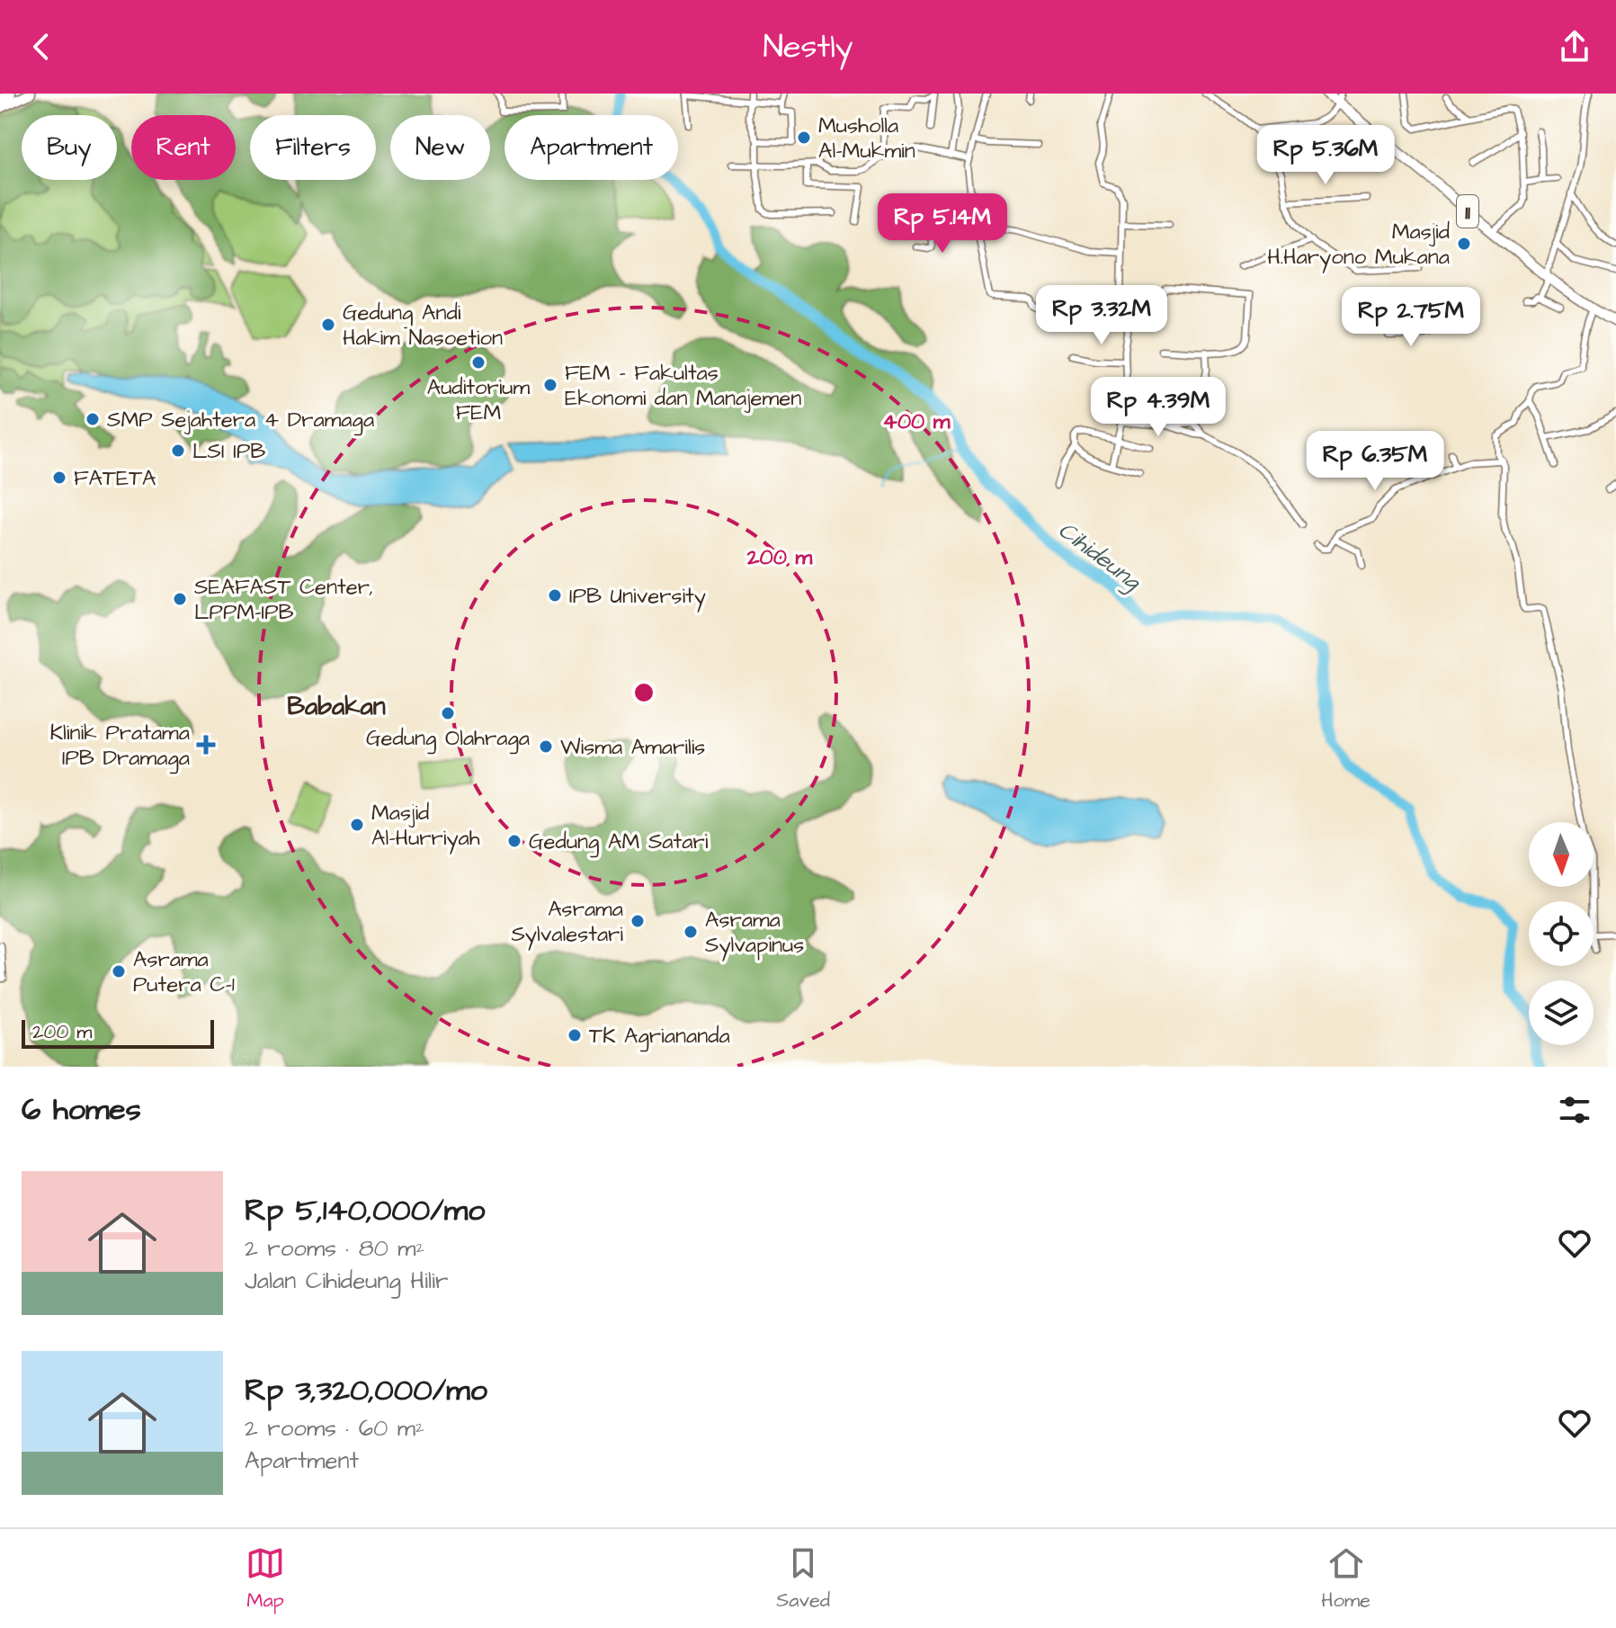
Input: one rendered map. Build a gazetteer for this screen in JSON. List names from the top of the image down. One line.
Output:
{"streets":{"highway":["11"]},"districts":["Babakan"],"water":["Cihideung"],"places":{"other":["Musholla Al-Mukmin","Masjid H.Haryono Mukana","Gedung Andi Hakim Nasoetion","Auditorium FEM","FEM - Fakultas Ekonomi dan Manajemen","SMP Sejahtera 4 Dramaga","LSI IPB","FATETA","IPB University","SEAFAST Center, LPPM-IPB","Gedung Olahraga","Wisma Amarilis","Masjid Al-Hurriyah","Gedung AM Satari","Asrama Sylvalestari","Asrama Sylvapinus","Asrama Putera C-1","TK Agriananda"],"health":["Klinik Pratama IPB Dramaga"]},"scale_bar":"200 m","north":"bottom","page":{"header":"Nestly","chip":["Buy","Rent","Filters","New","Apartment"],"price":["Rp 5.36M","Rp 5.14M","Rp 3.32M","Rp 2.75M","Rp 4.39M","Rp 6.35M"],"scale":"200 m","heading":"6 homes","list":[{"name":"Rp 5,140,000/mo","note":"2 rooms · 80 m² · Jalan Cihideung Hilir"},{"name":"Rp 3,320,000/mo","note":"2 rooms · 60 m² · Apartment"}],"tabs":["Map","Saved","Home"]},"rings":["400 m","200 m"]}
